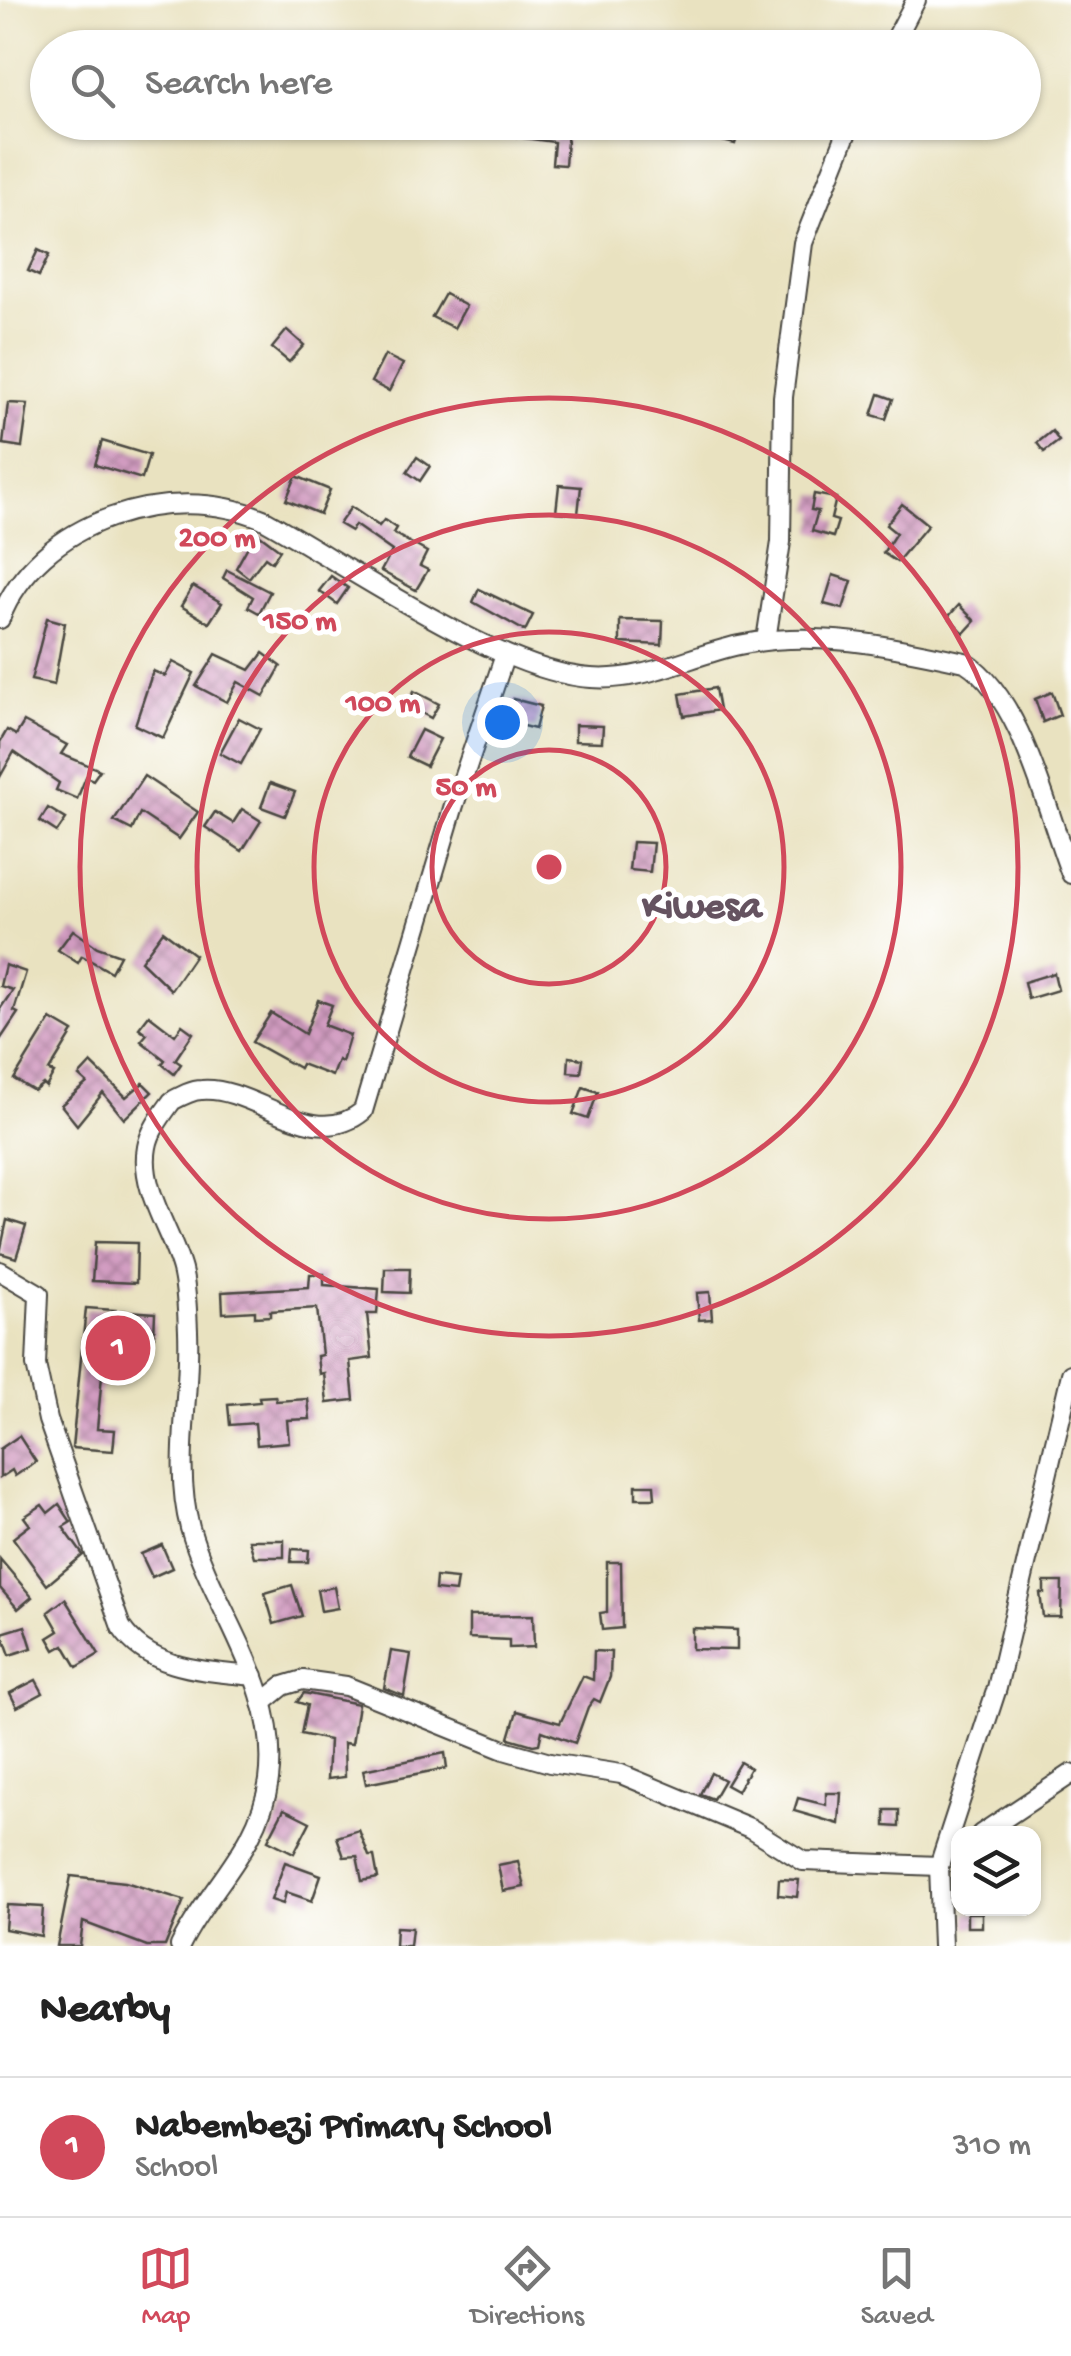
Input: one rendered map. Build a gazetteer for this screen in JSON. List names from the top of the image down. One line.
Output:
{"districts":["Kiwesa"],"page":{"search":"Search here","pins":"1","heading":"Nearby","list":[{"mark":"1","name":"Nabembezi Primary School","note":"School","value":"310 m"}],"nav":["Map","Directions","Saved"]},"rings":["200 m","150 m","100 m","50 m"]}
